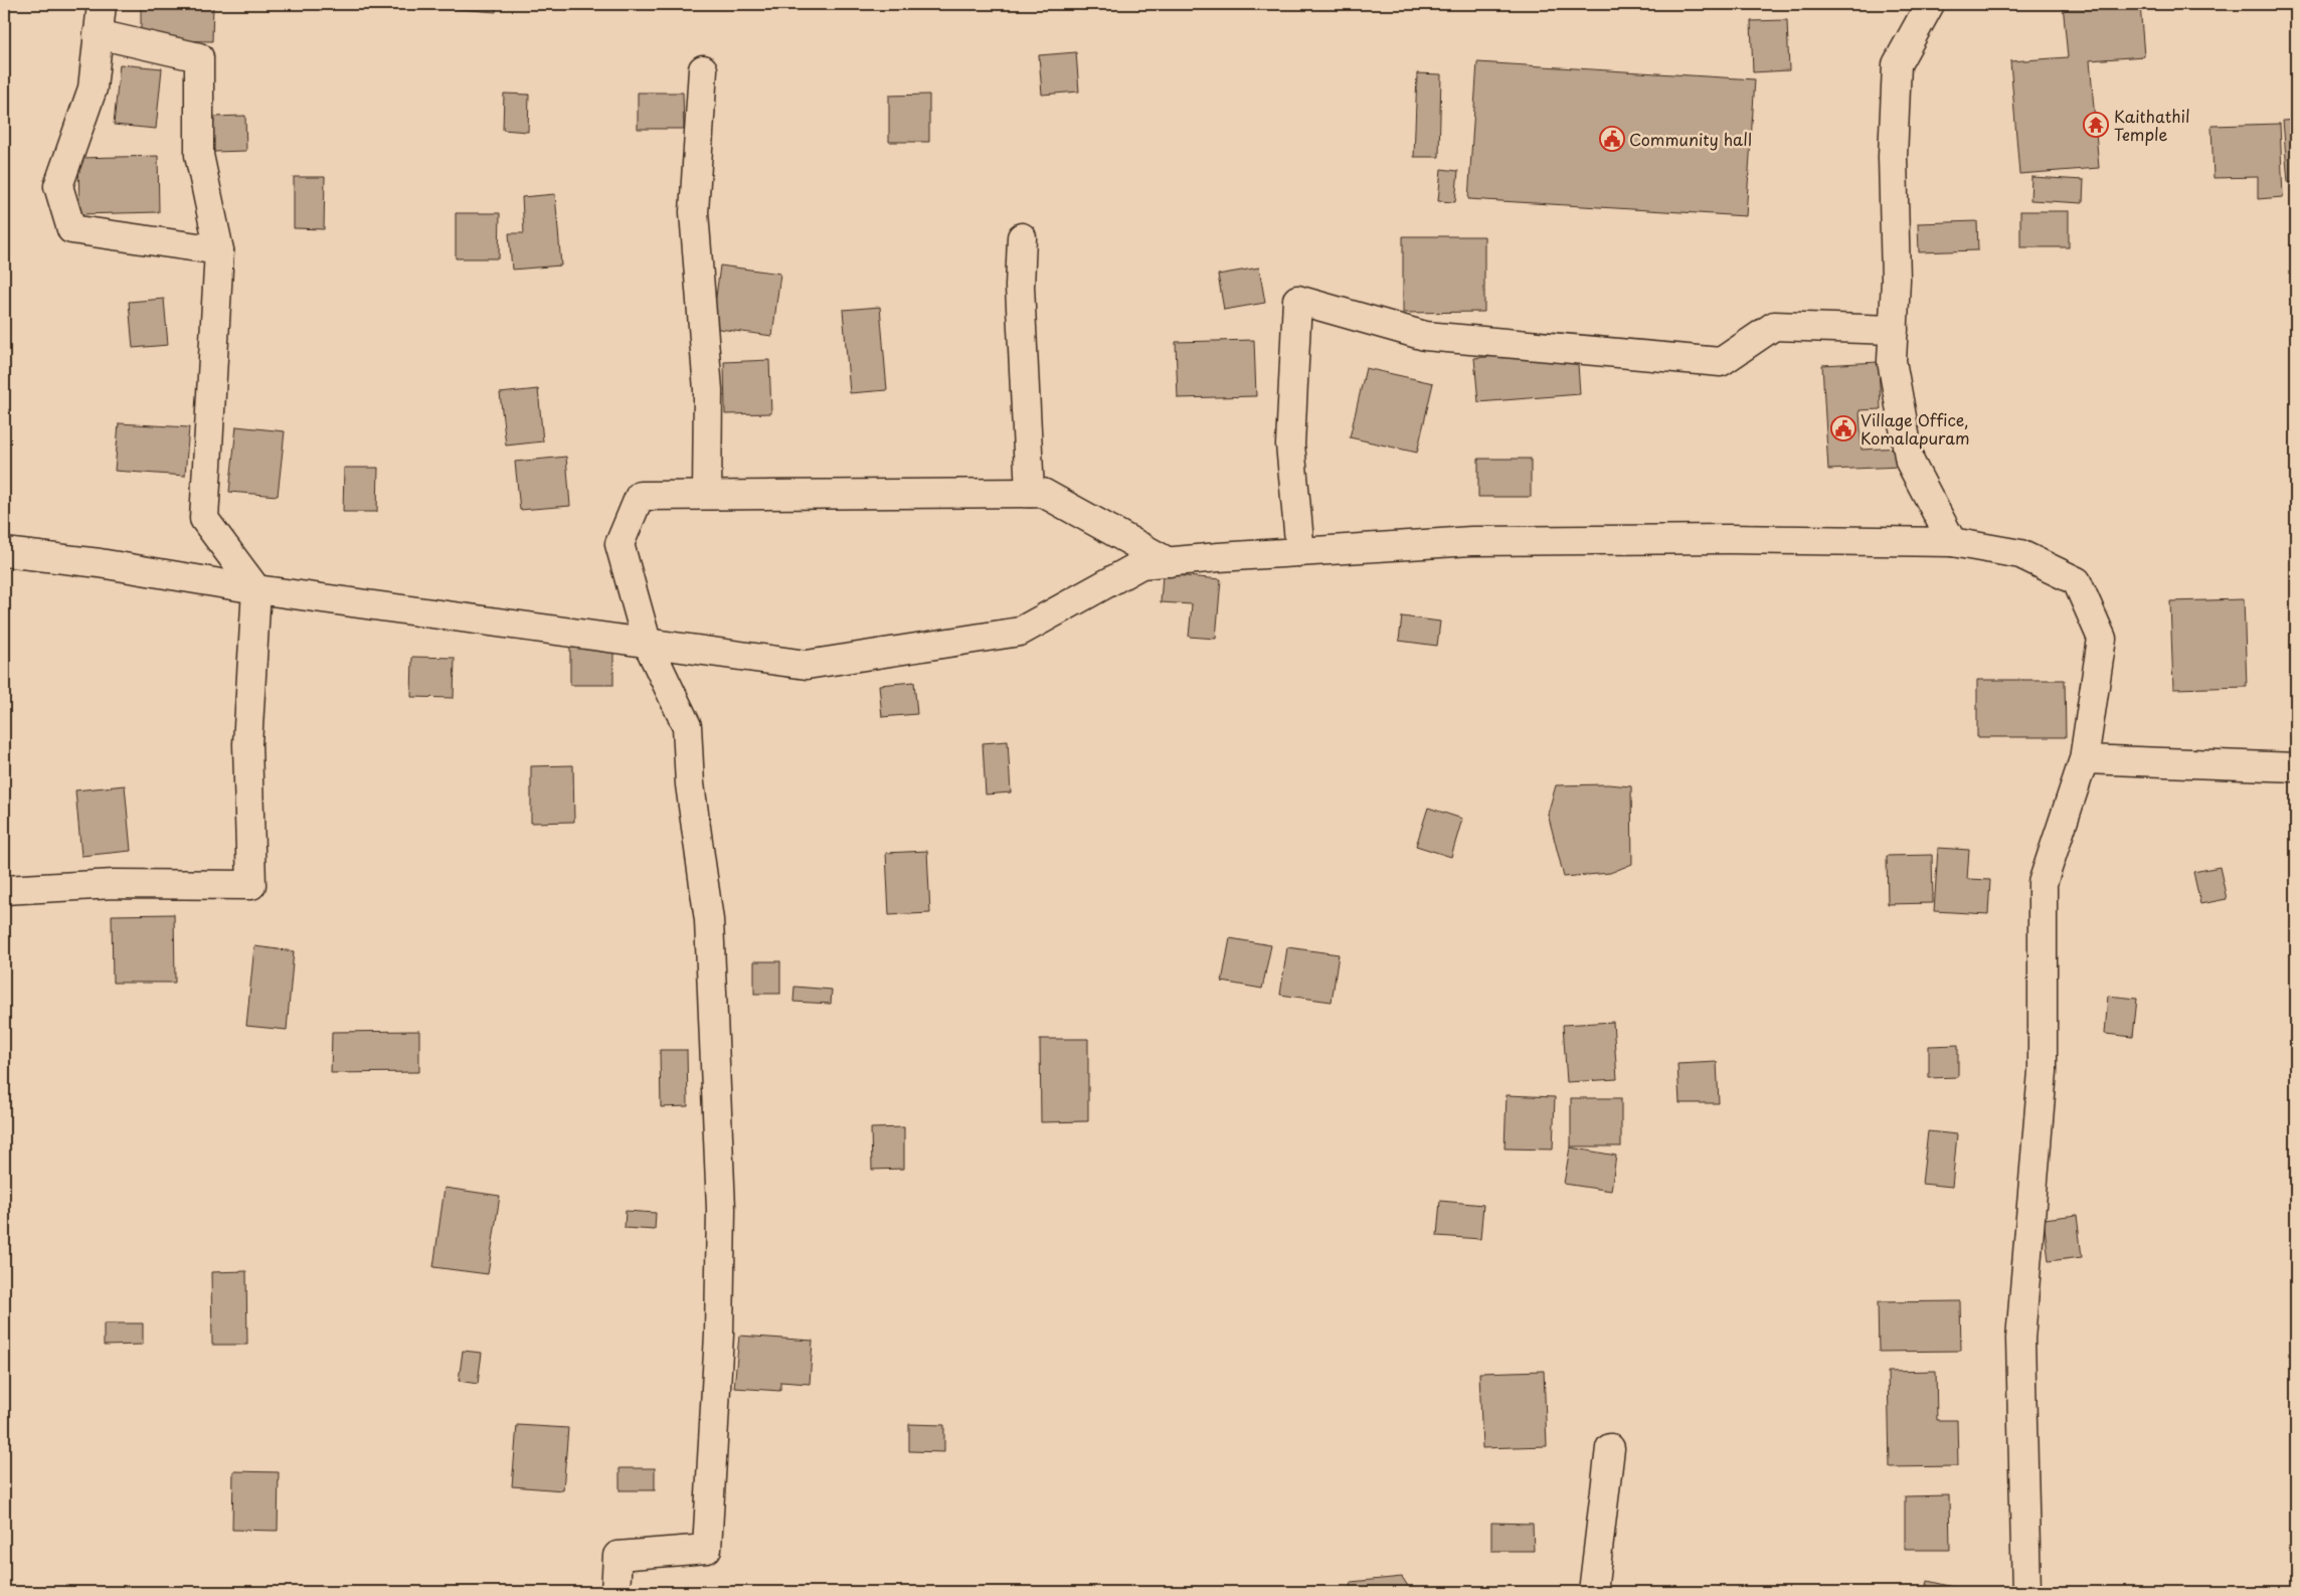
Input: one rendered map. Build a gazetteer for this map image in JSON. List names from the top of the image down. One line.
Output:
{"places":{"temple":["Kaithathil Temple"],"public building":["Community hall","Village Office, Komalapuram"]}}
